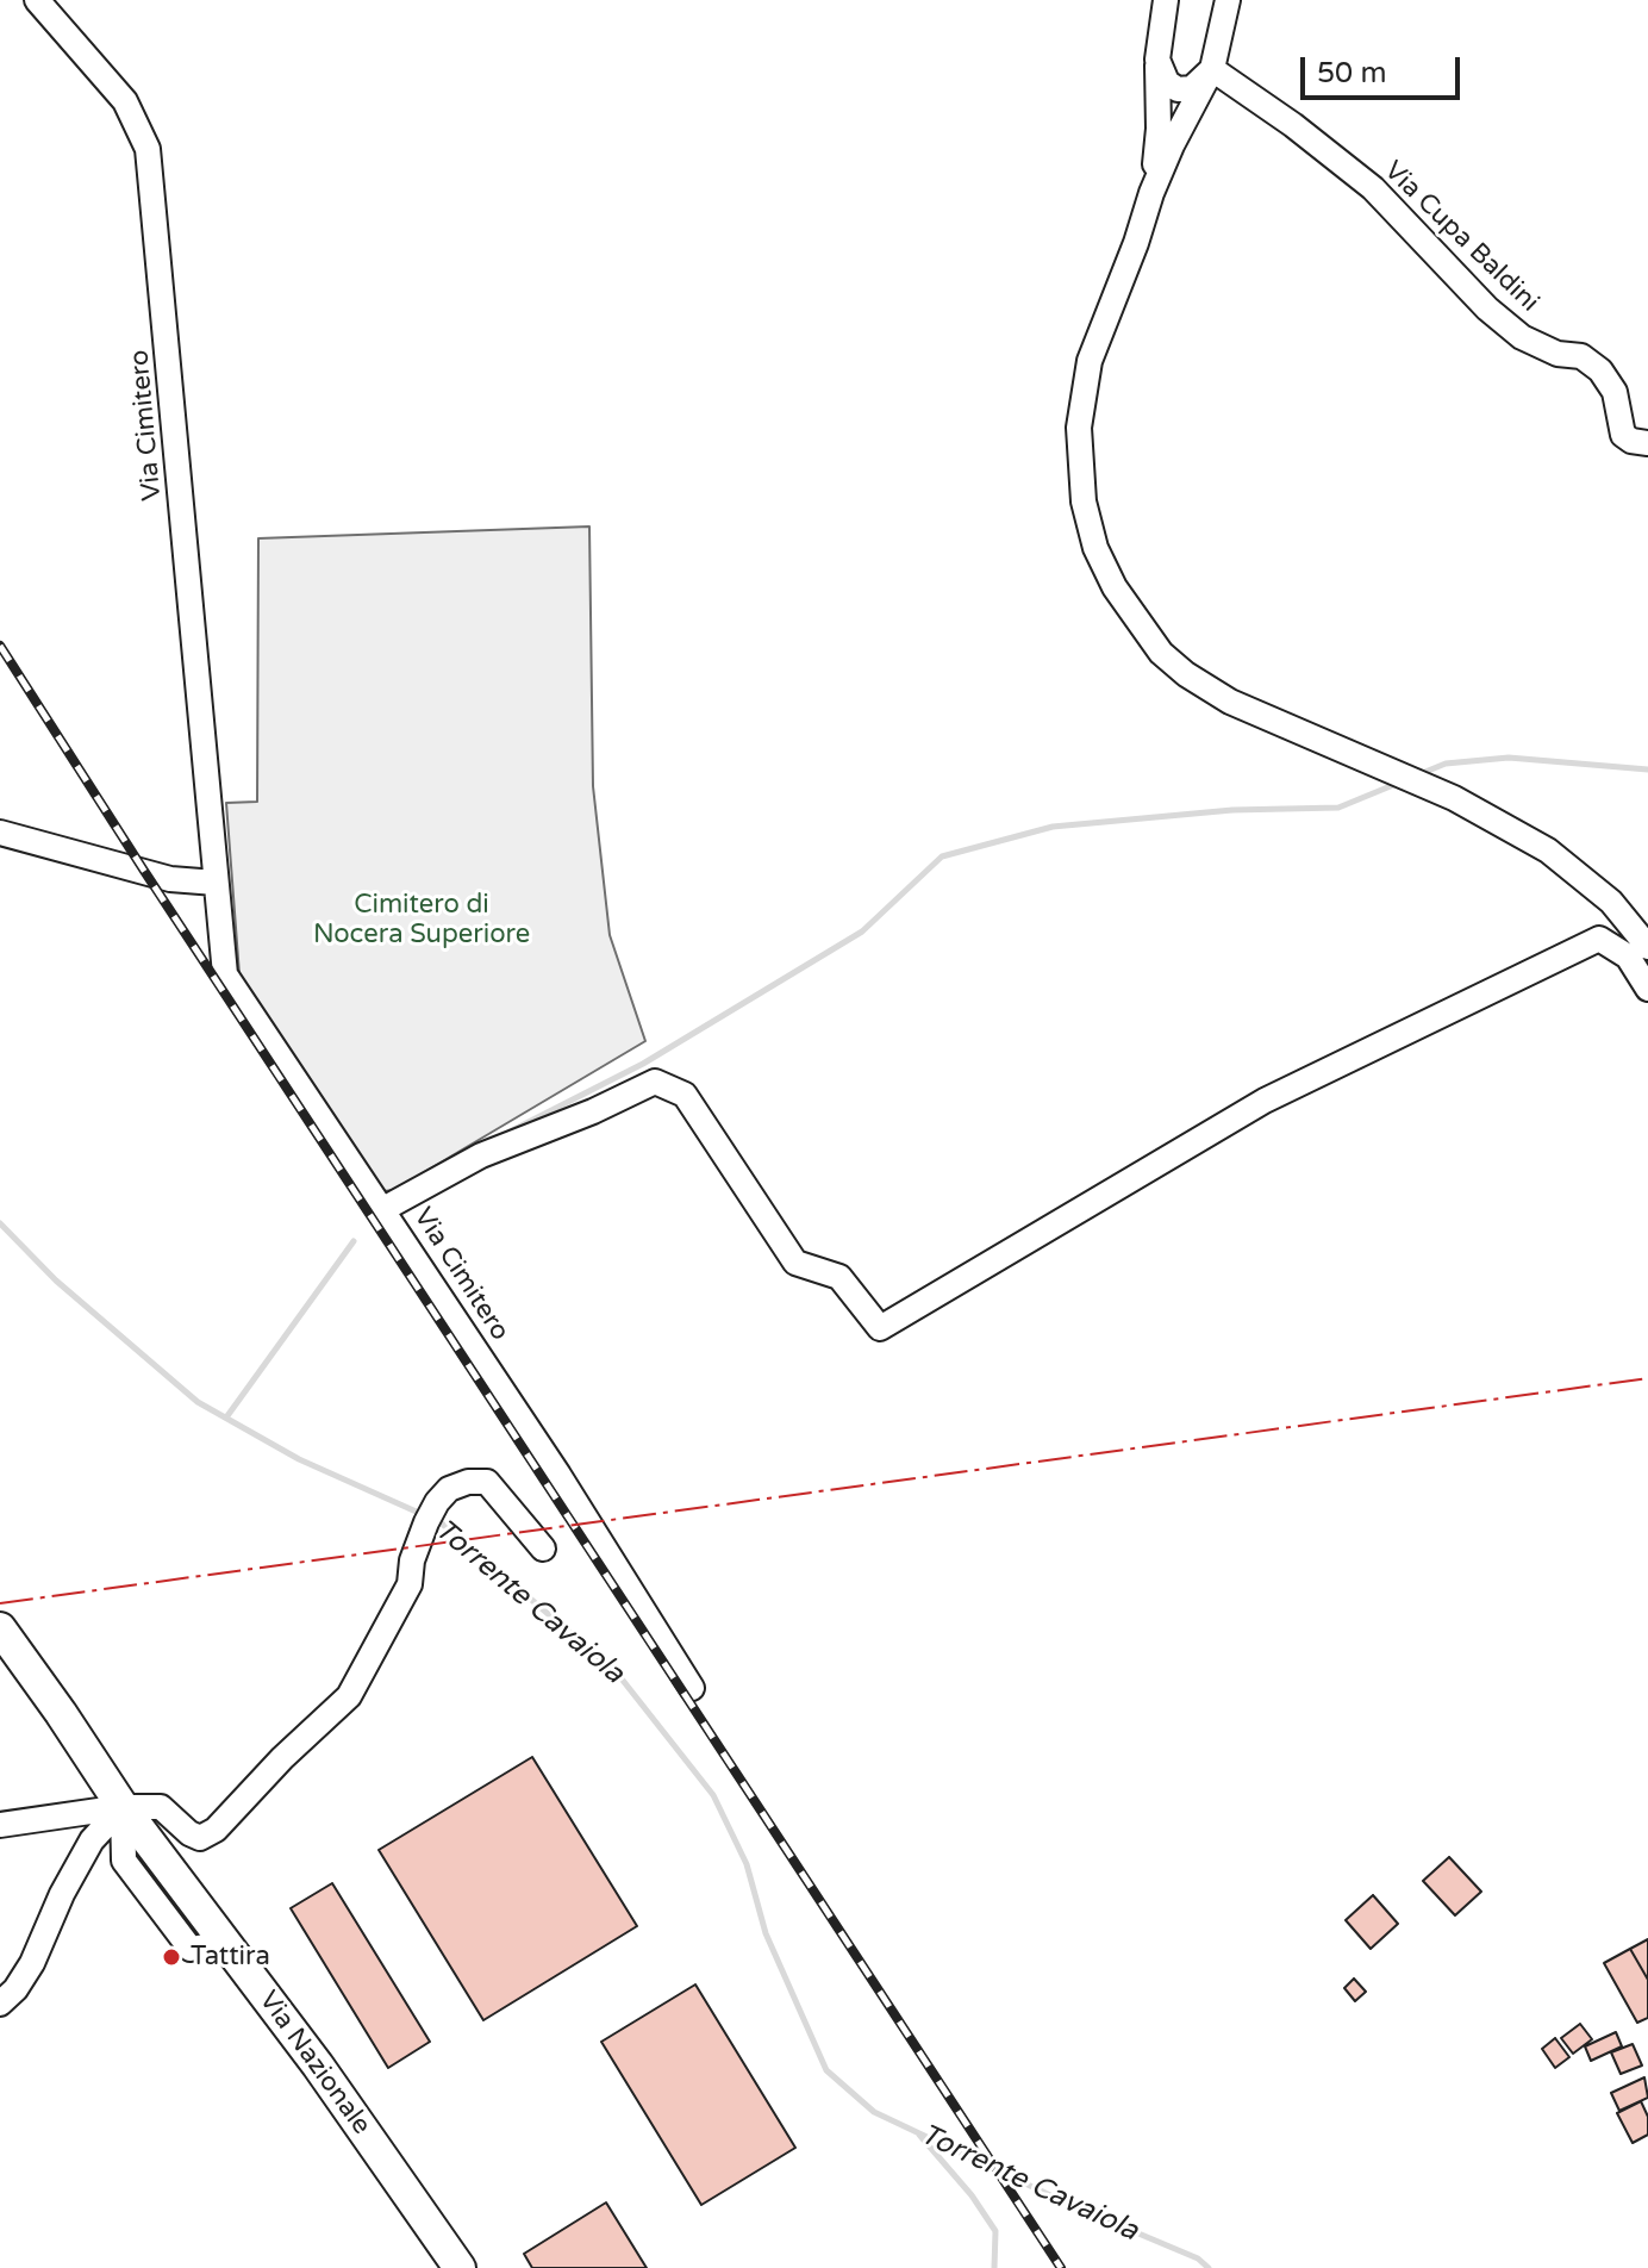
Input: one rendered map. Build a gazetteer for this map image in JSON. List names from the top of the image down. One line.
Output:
{"streets":{"main road":["Via Nazionale"],"street":["Via Cupa Baldini","Via Cimitero"]},"water":["Torrente Cavaiola"],"parks":["Cimitero di Nocera Superiore"],"places":["Tattira"],"scale_bar":"50 m"}
